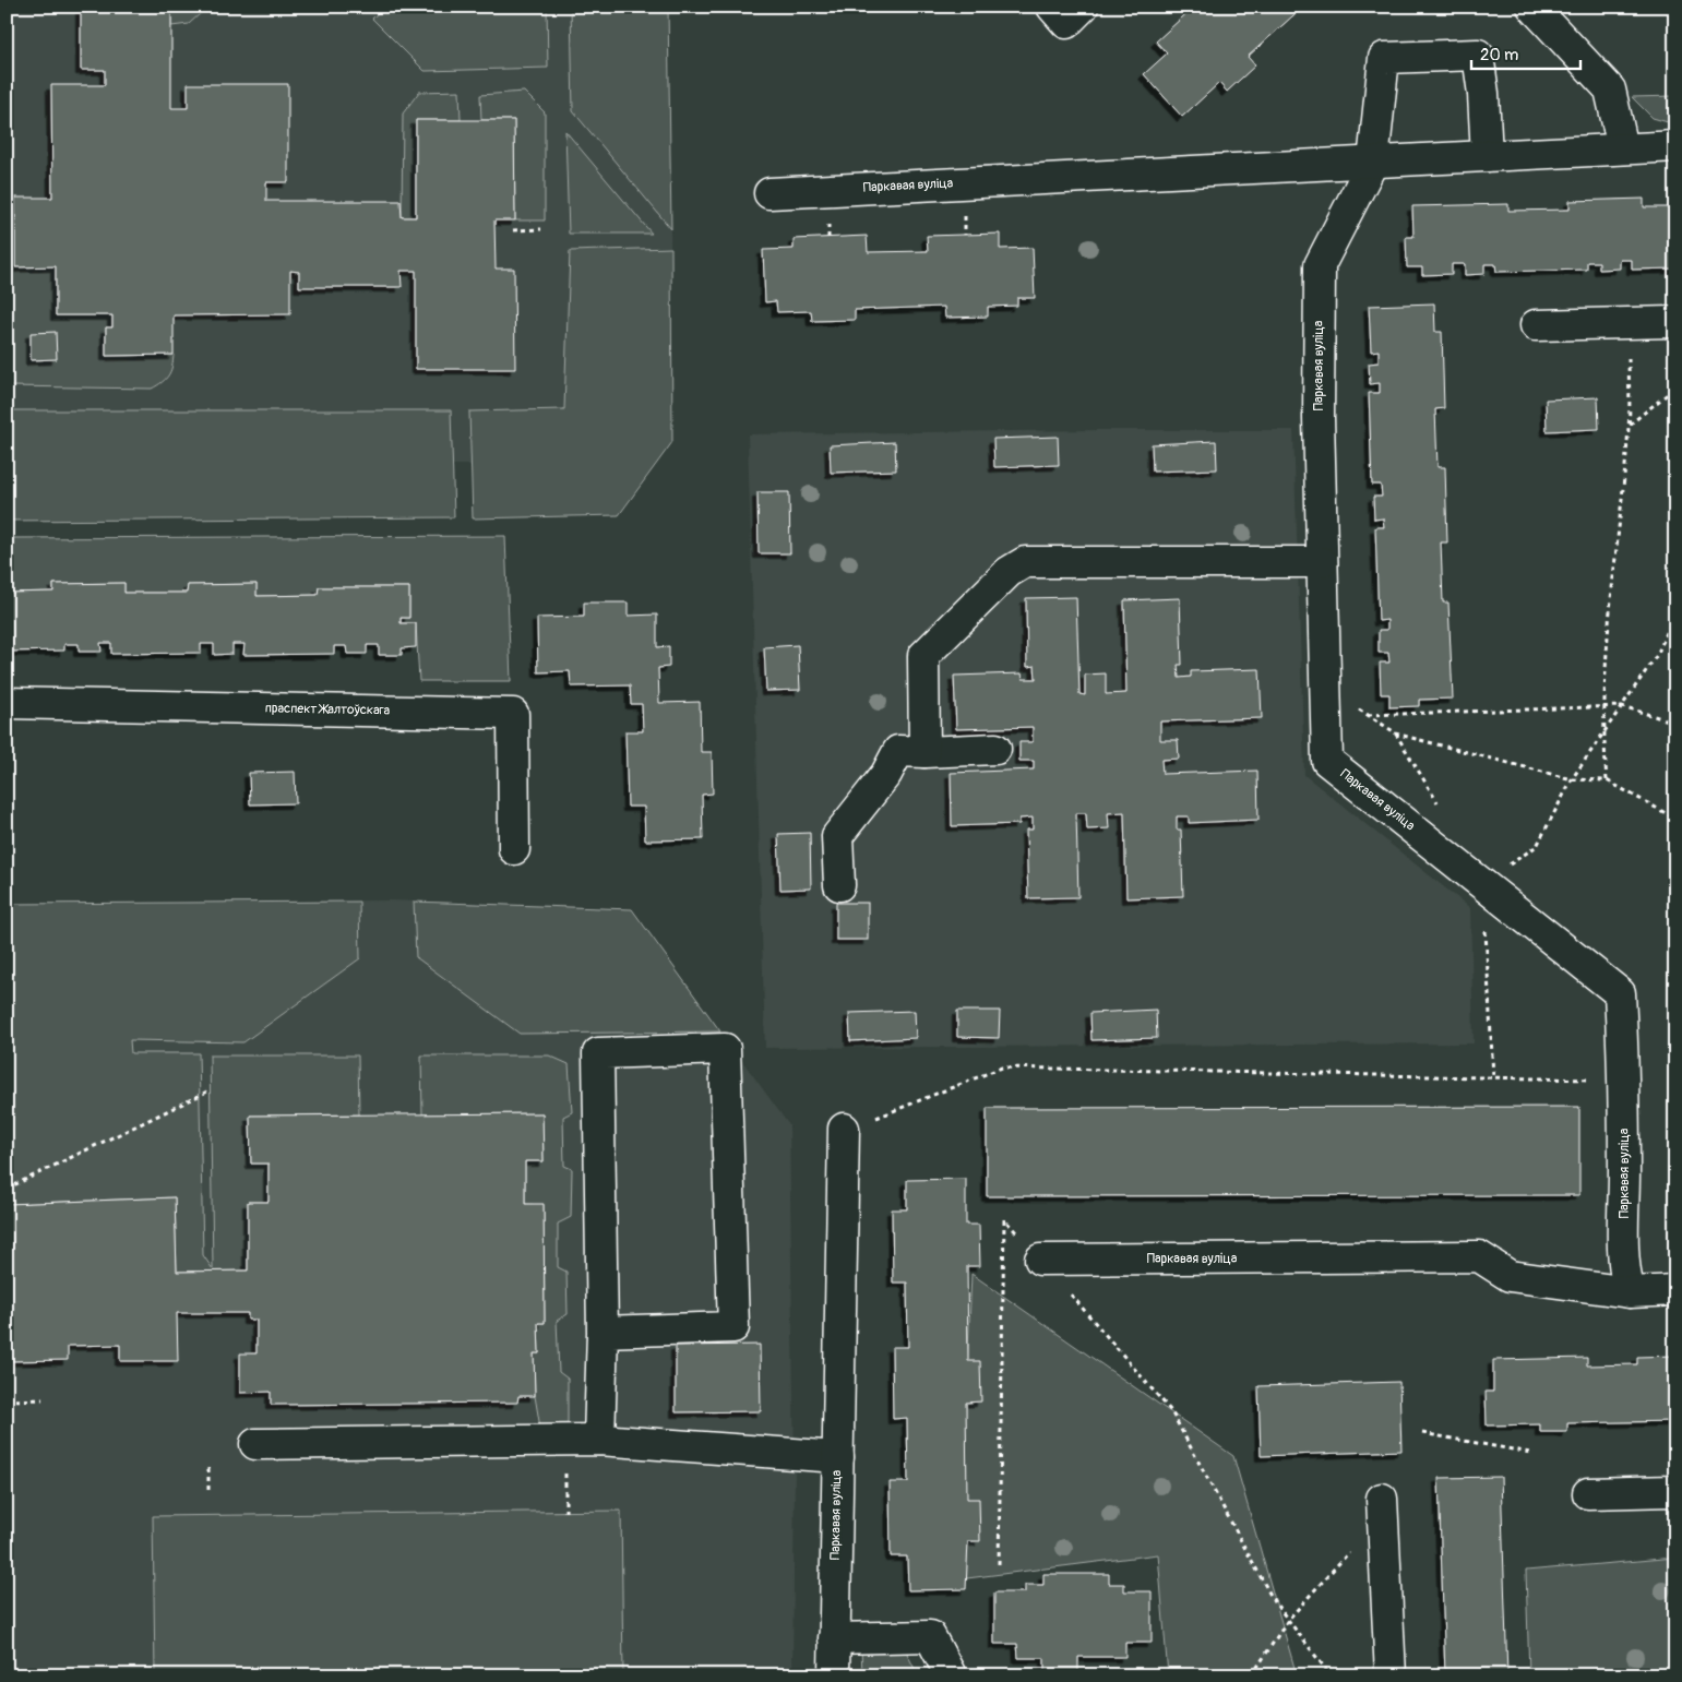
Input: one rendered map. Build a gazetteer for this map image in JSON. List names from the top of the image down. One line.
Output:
{"streets":{"street":["Паркавая вуліца","праспект Жалтоўскага"]},"scale_bar":"20 m"}
